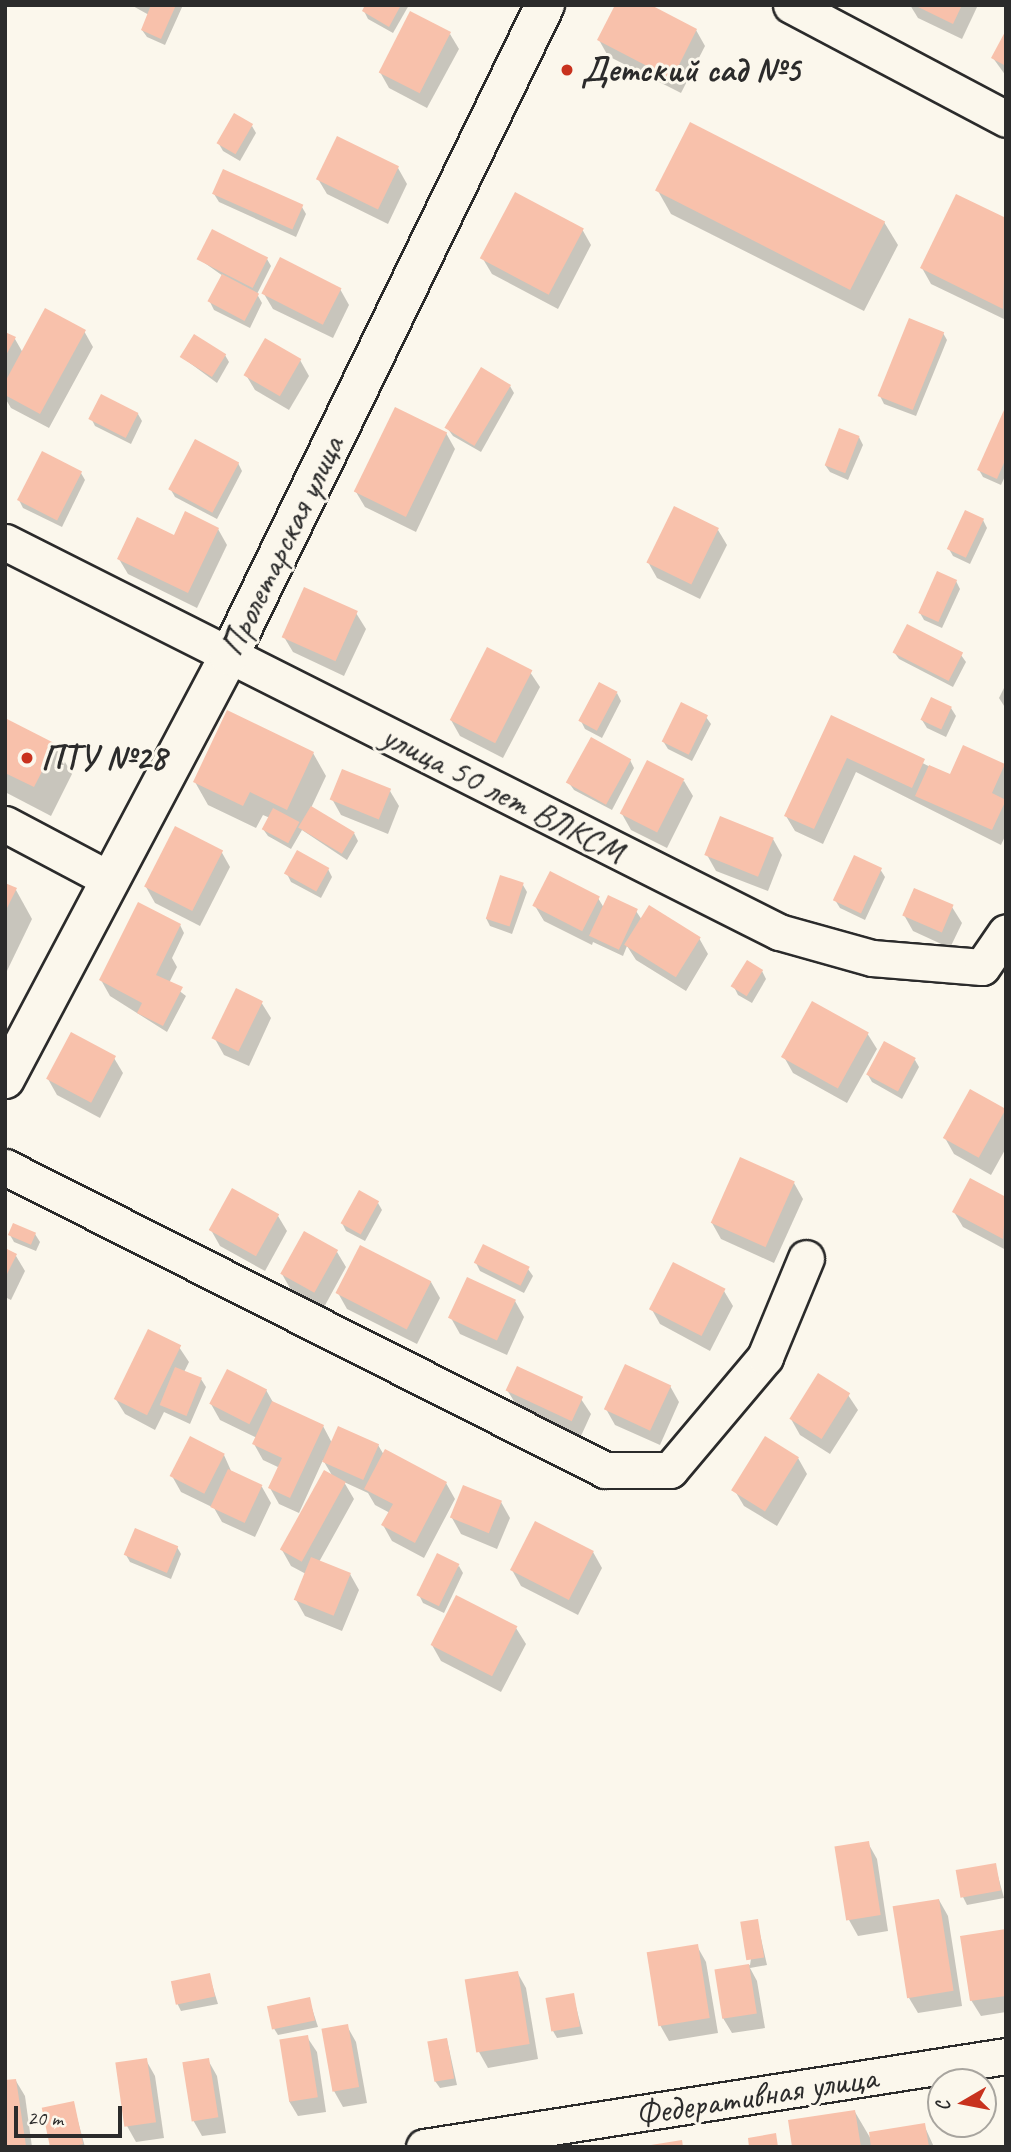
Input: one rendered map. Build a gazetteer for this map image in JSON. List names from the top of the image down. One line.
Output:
{"streets":{"main road":["Пролетарская улица"],"street":["улица 50 лет ВЛКСМ","Федеративная улица"]},"crossings":[["Пролетарская улица","улица 50 лет ВЛКСМ"]],"places":["Детский сад №5","ПТУ №28"],"scale_bar":"20 m","north":"left"}
